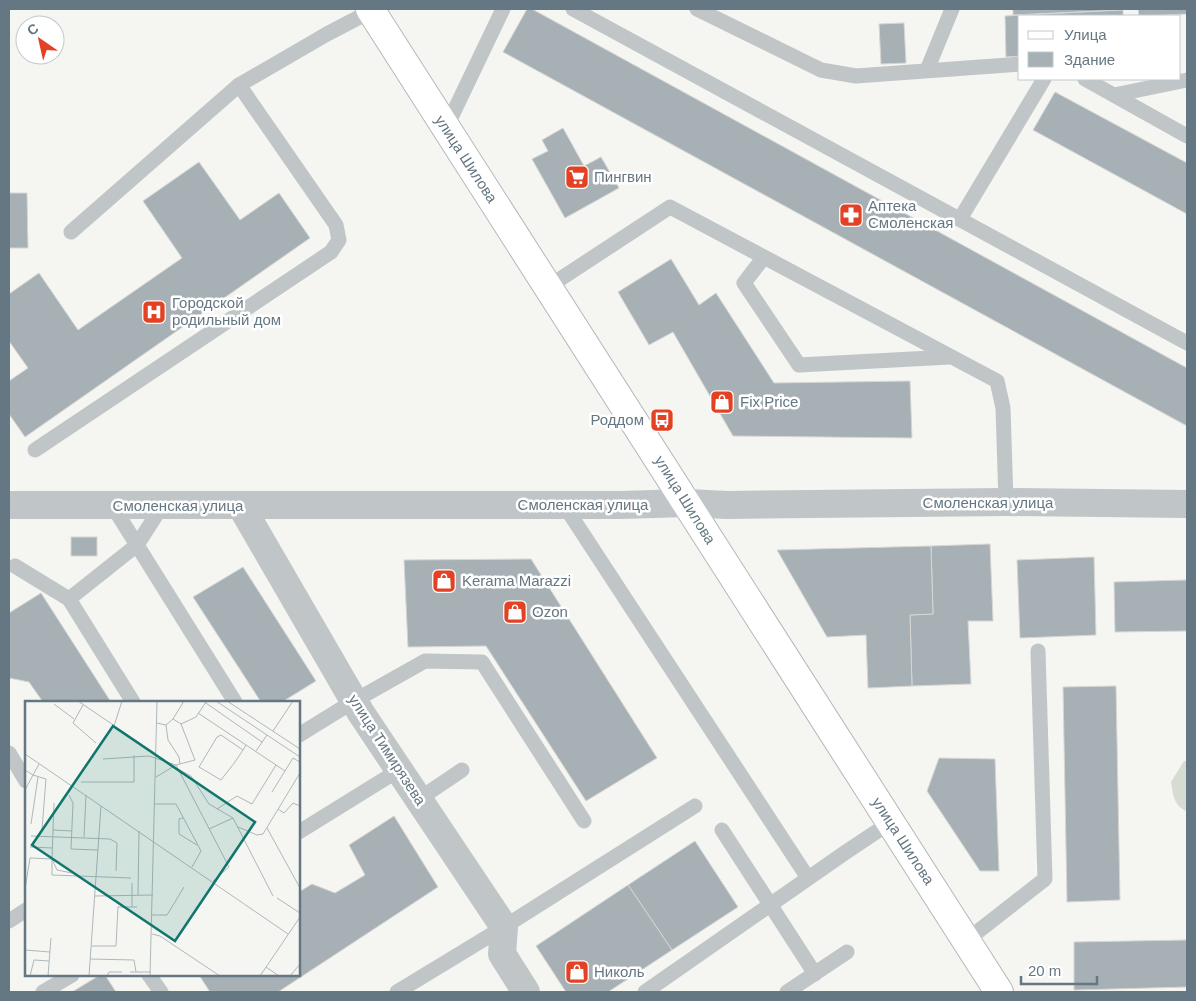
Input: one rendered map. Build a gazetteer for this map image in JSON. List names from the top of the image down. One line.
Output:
{"streets":{"main road":["улица Шилова"],"street":["Смоленская улица","улица Тимирязева"]},"crossings":[["улица Шилова","Смоленская улица"],["Смоленская улица","улица Тимирязева"]],"places":{"supermarket":["Пингвин"],"pharmacy":["Аптека Смоленская"],"hospital":["Городской родильный дом"],"shop":["Fix Price","Kerama Marazzi","Ozon","Николь"],"bus stop":["Роддом"]},"legend":["Улица","Здание"],"scale_bar":"20 m","north":"top left"}
